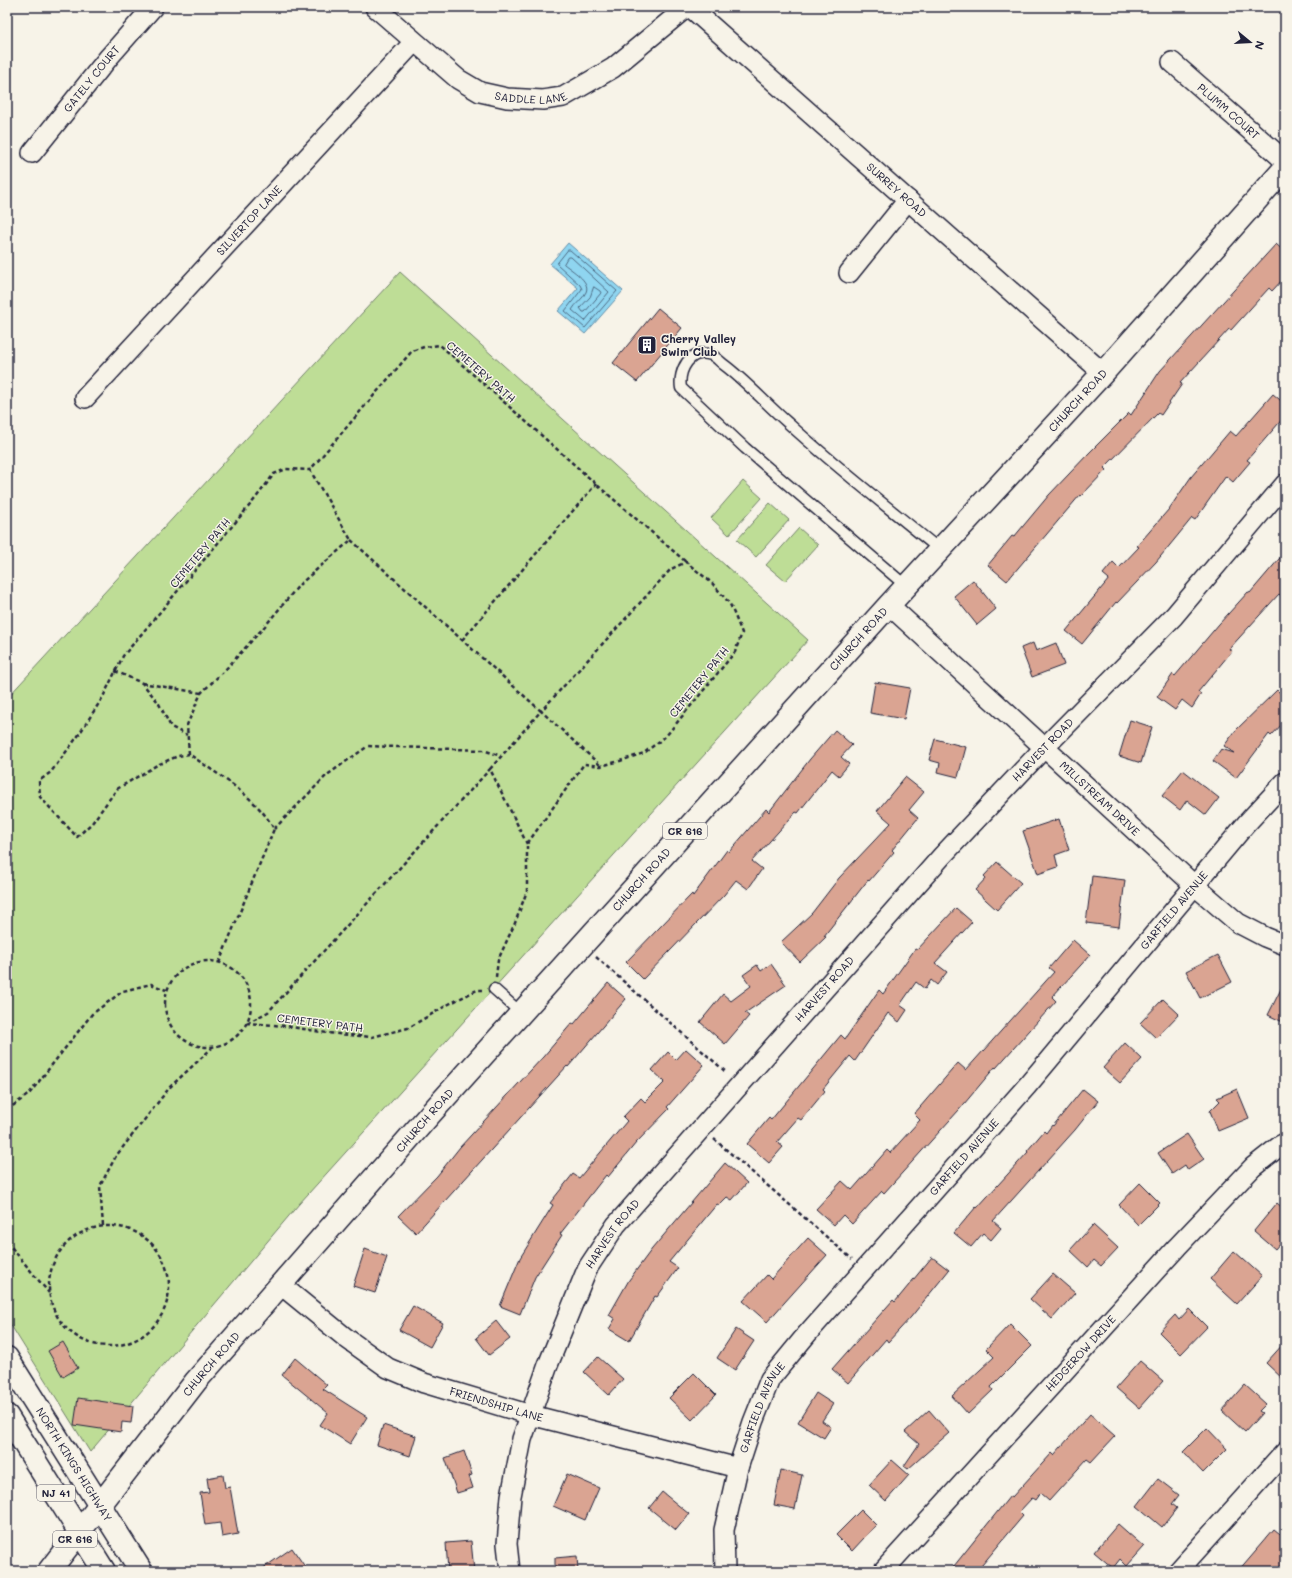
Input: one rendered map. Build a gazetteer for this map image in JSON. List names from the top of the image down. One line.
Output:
{"streets":{"main road":["CHURCH ROAD","CR 616","NORTH KINGS HIGHWAY","NJ 41"],"street":["GATELY COURT","SADDLE LANE","PLUMM COURT","SURREY ROAD","SILVERTOP LANE","HARVEST ROAD","MILLSTREAM DRIVE","GARFIELD AVENUE","HEDGEROW DRIVE","FRIENDSHIP LANE"],"path":["CEMETERY PATH"]},"crossings":[["SADDLE LANE","SURREY ROAD"],["SADDLE LANE","SILVERTOP LANE"],["SURREY ROAD","CHURCH ROAD"],["CHURCH ROAD","MILLSTREAM DRIVE"],["CHURCH ROAD","FRIENDSHIP LANE"],["CHURCH ROAD","NORTH KINGS HIGHWAY"],["CHURCH ROAD","NJ 41"],["HARVEST ROAD","MILLSTREAM DRIVE"],["HARVEST ROAD","FRIENDSHIP LANE"],["MILLSTREAM DRIVE","GARFIELD AVENUE"],["GARFIELD AVENUE","FRIENDSHIP LANE"]],"places":{"building":["Cherry Valley Swim Club"]},"north":"right"}
